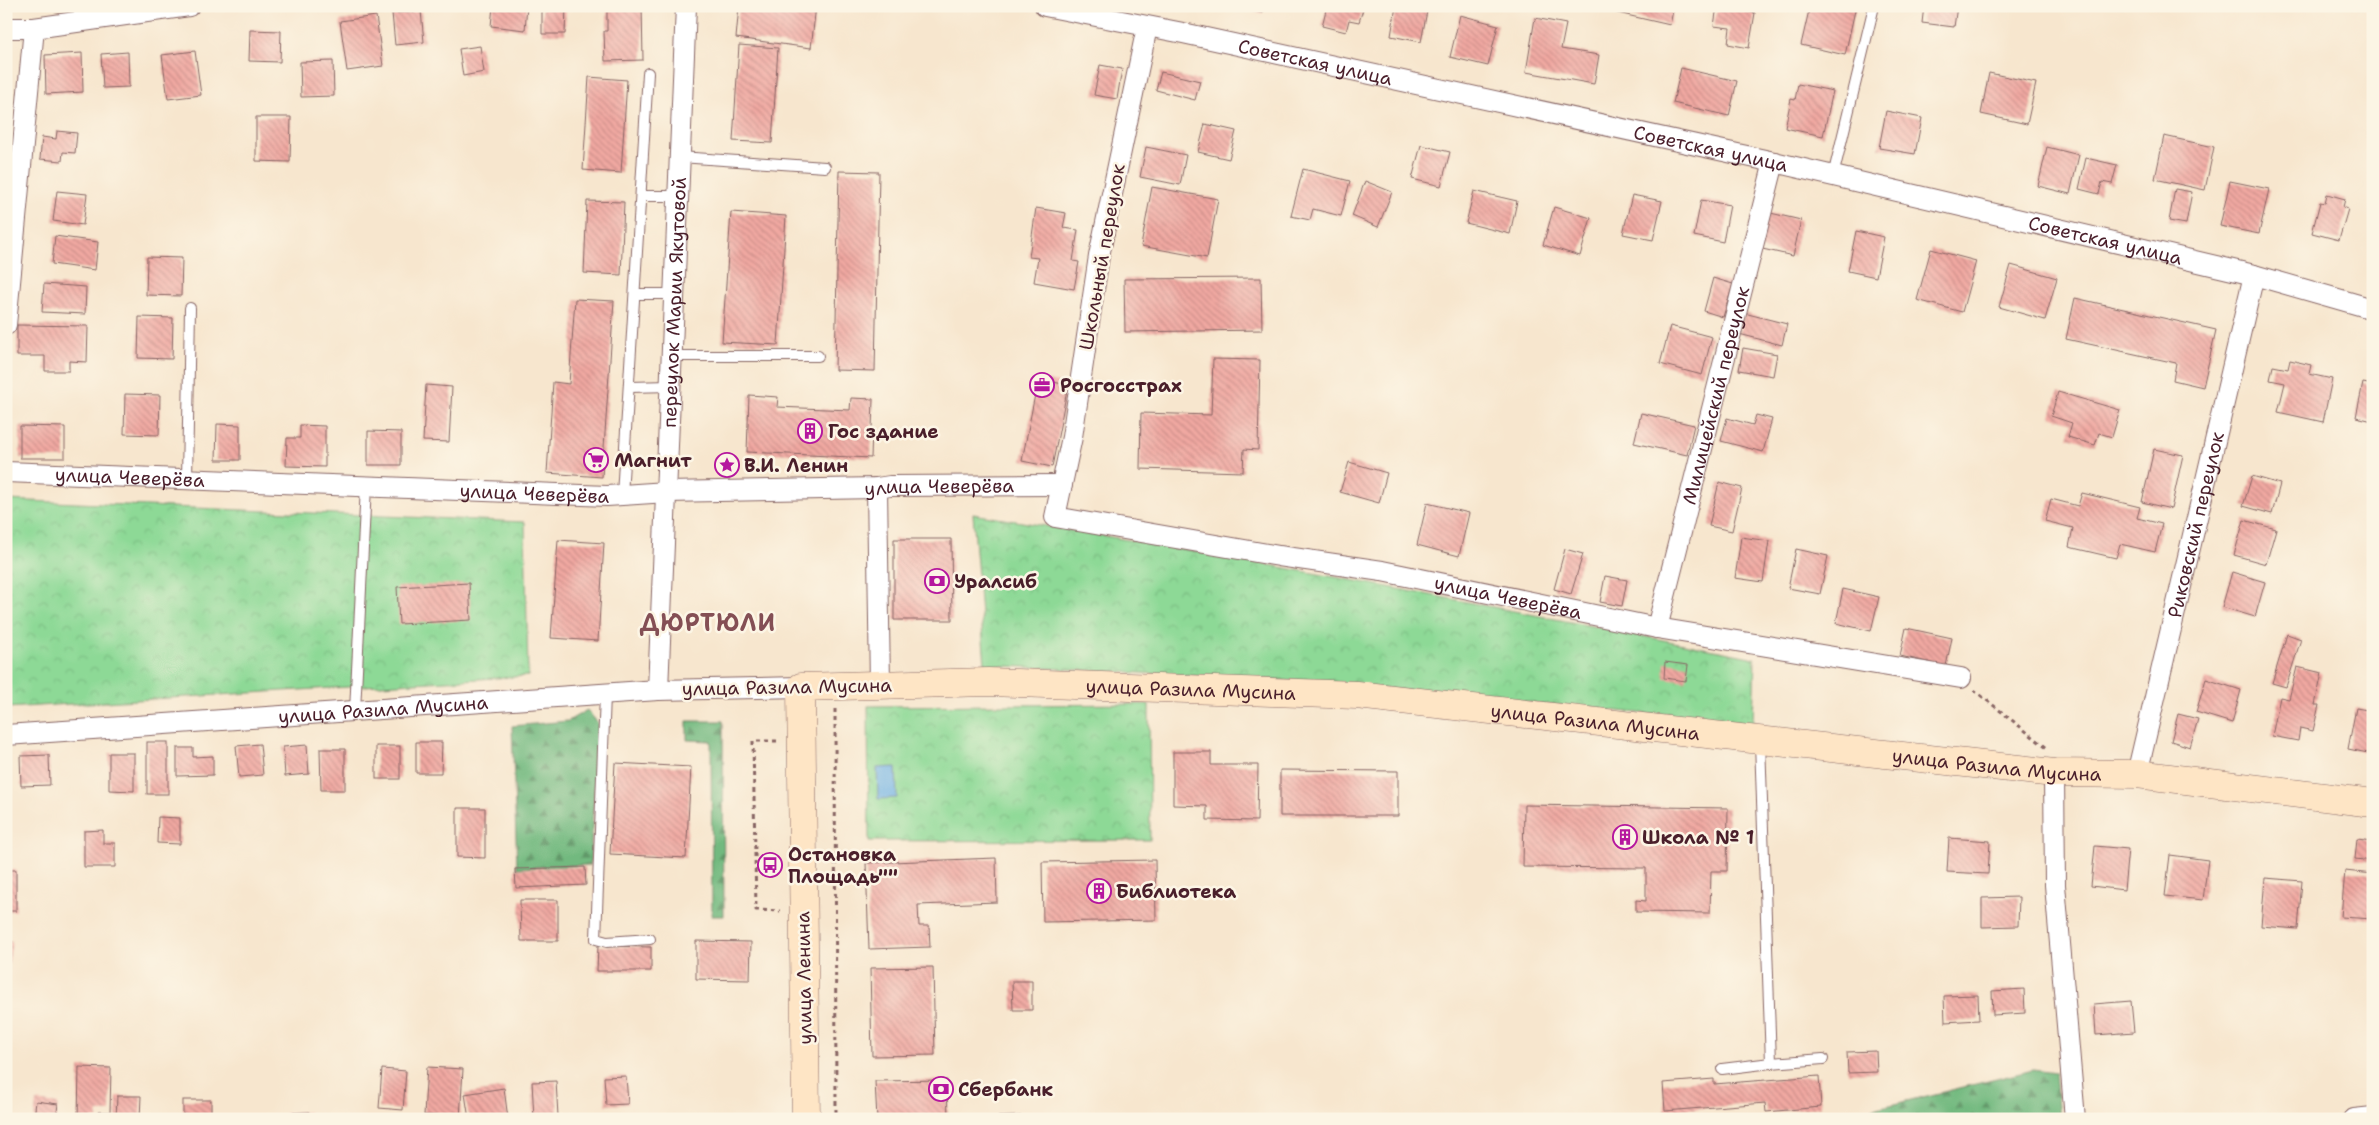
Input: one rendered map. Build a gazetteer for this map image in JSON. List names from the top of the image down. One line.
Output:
{"streets":{"main road":["улица Разила Мусина","улица Ленина"],"street":["Советская улица","Школьный переулок","переулок Марии Якутовой","Милицейский переулок","улица Чеверёва","Риковский переулок"]},"crossings":[["Советская улица","Школьный переулок"],["Советская улица","Милицейский переулок"],["Советская улица","Риковский переулок"],["Школьный переулок","улица Чеверёва"],["переулок Марии Якутовой","улица Чеверёва"],["переулок Марии Якутовой","улица Разила Мусина"],["Милицейский переулок","улица Чеверёва"],["Риковский переулок","улица Разила Мусина"],["улица Разила Мусина","улица Ленина"]],"districts":["ДЮРТЮЛИ"],"places":{"office":["Росгосстрах"],"building":["Гос здание","Школа № 1","Библиотека"],"supermarket":["Магнит"],"place":["В.И. Ленин"],"bank":["Уралсиб","Сбербанк"],"bus stop":["Остановка Площадь\"\""]}}
